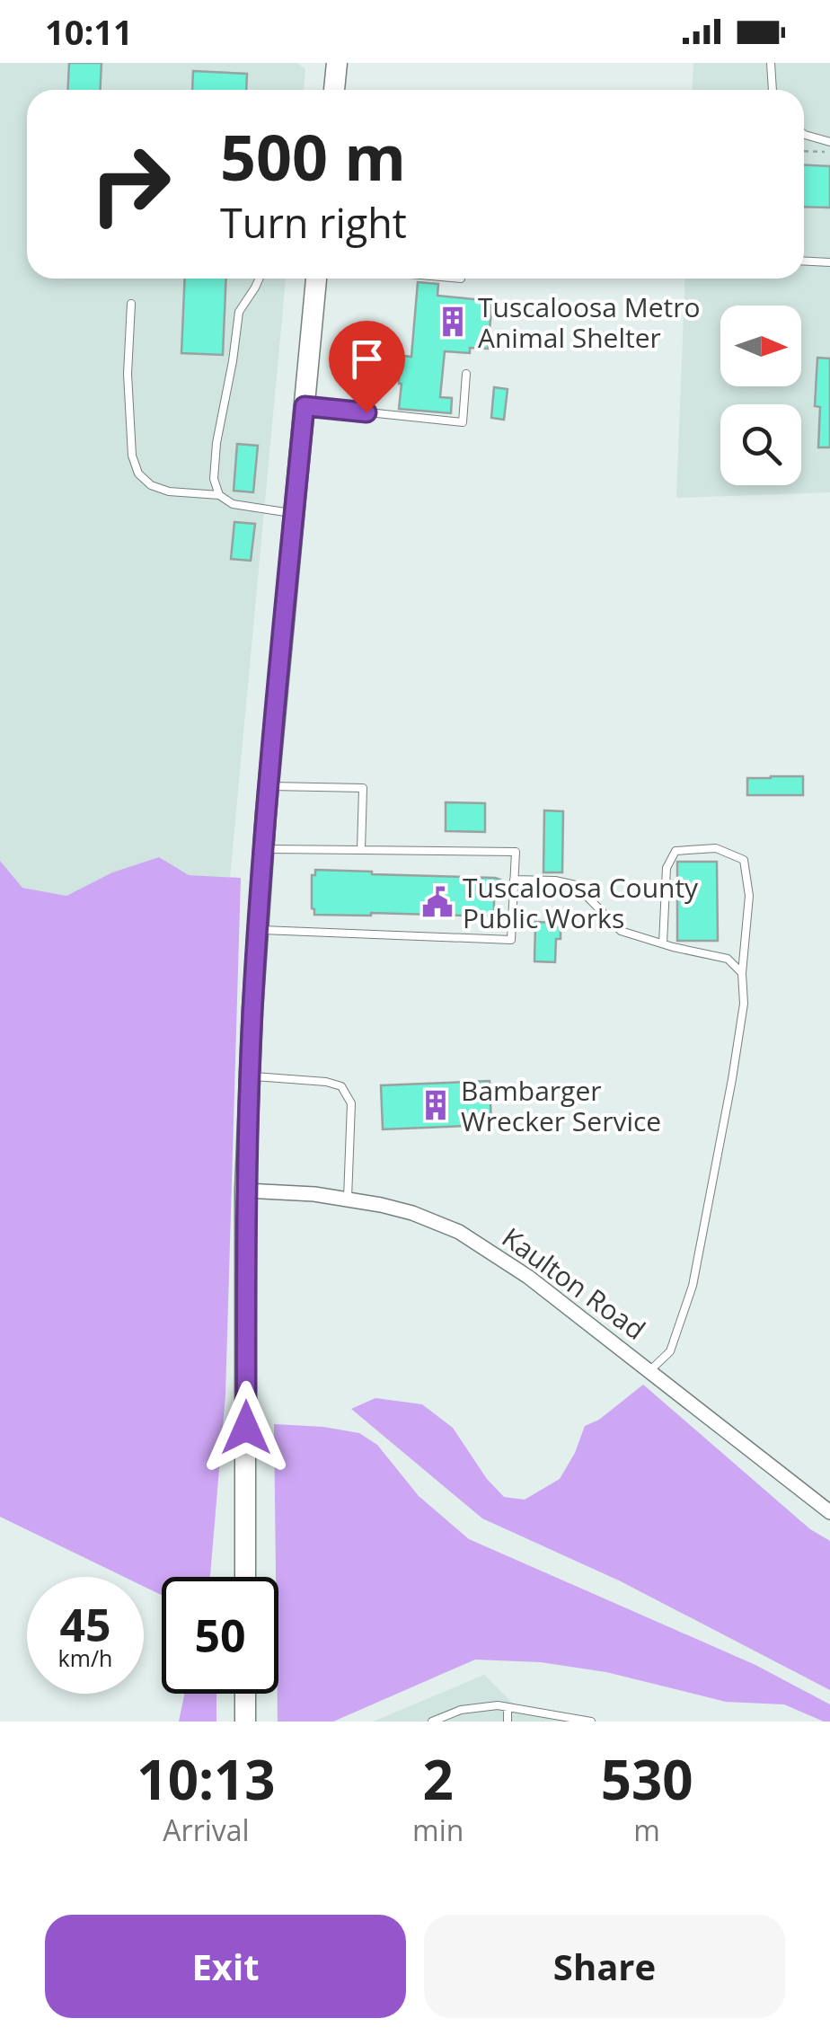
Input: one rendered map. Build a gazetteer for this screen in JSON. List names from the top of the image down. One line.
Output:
{"streets":{"street":["Kaulton Road"]},"places":{"building":["Tuscaloosa Metro Animal Shelter","Bambarger Wrecker Service"],"public building":["Tuscaloosa County Public Works"]},"north":"right","page":{"status":"10:11","turn":["500 m","Turn right"],"speed":"45 km/h","limit":"50","eta":["10:13","Arrival","2","min","530","m"],"buttons":["Exit","Share"]}}
